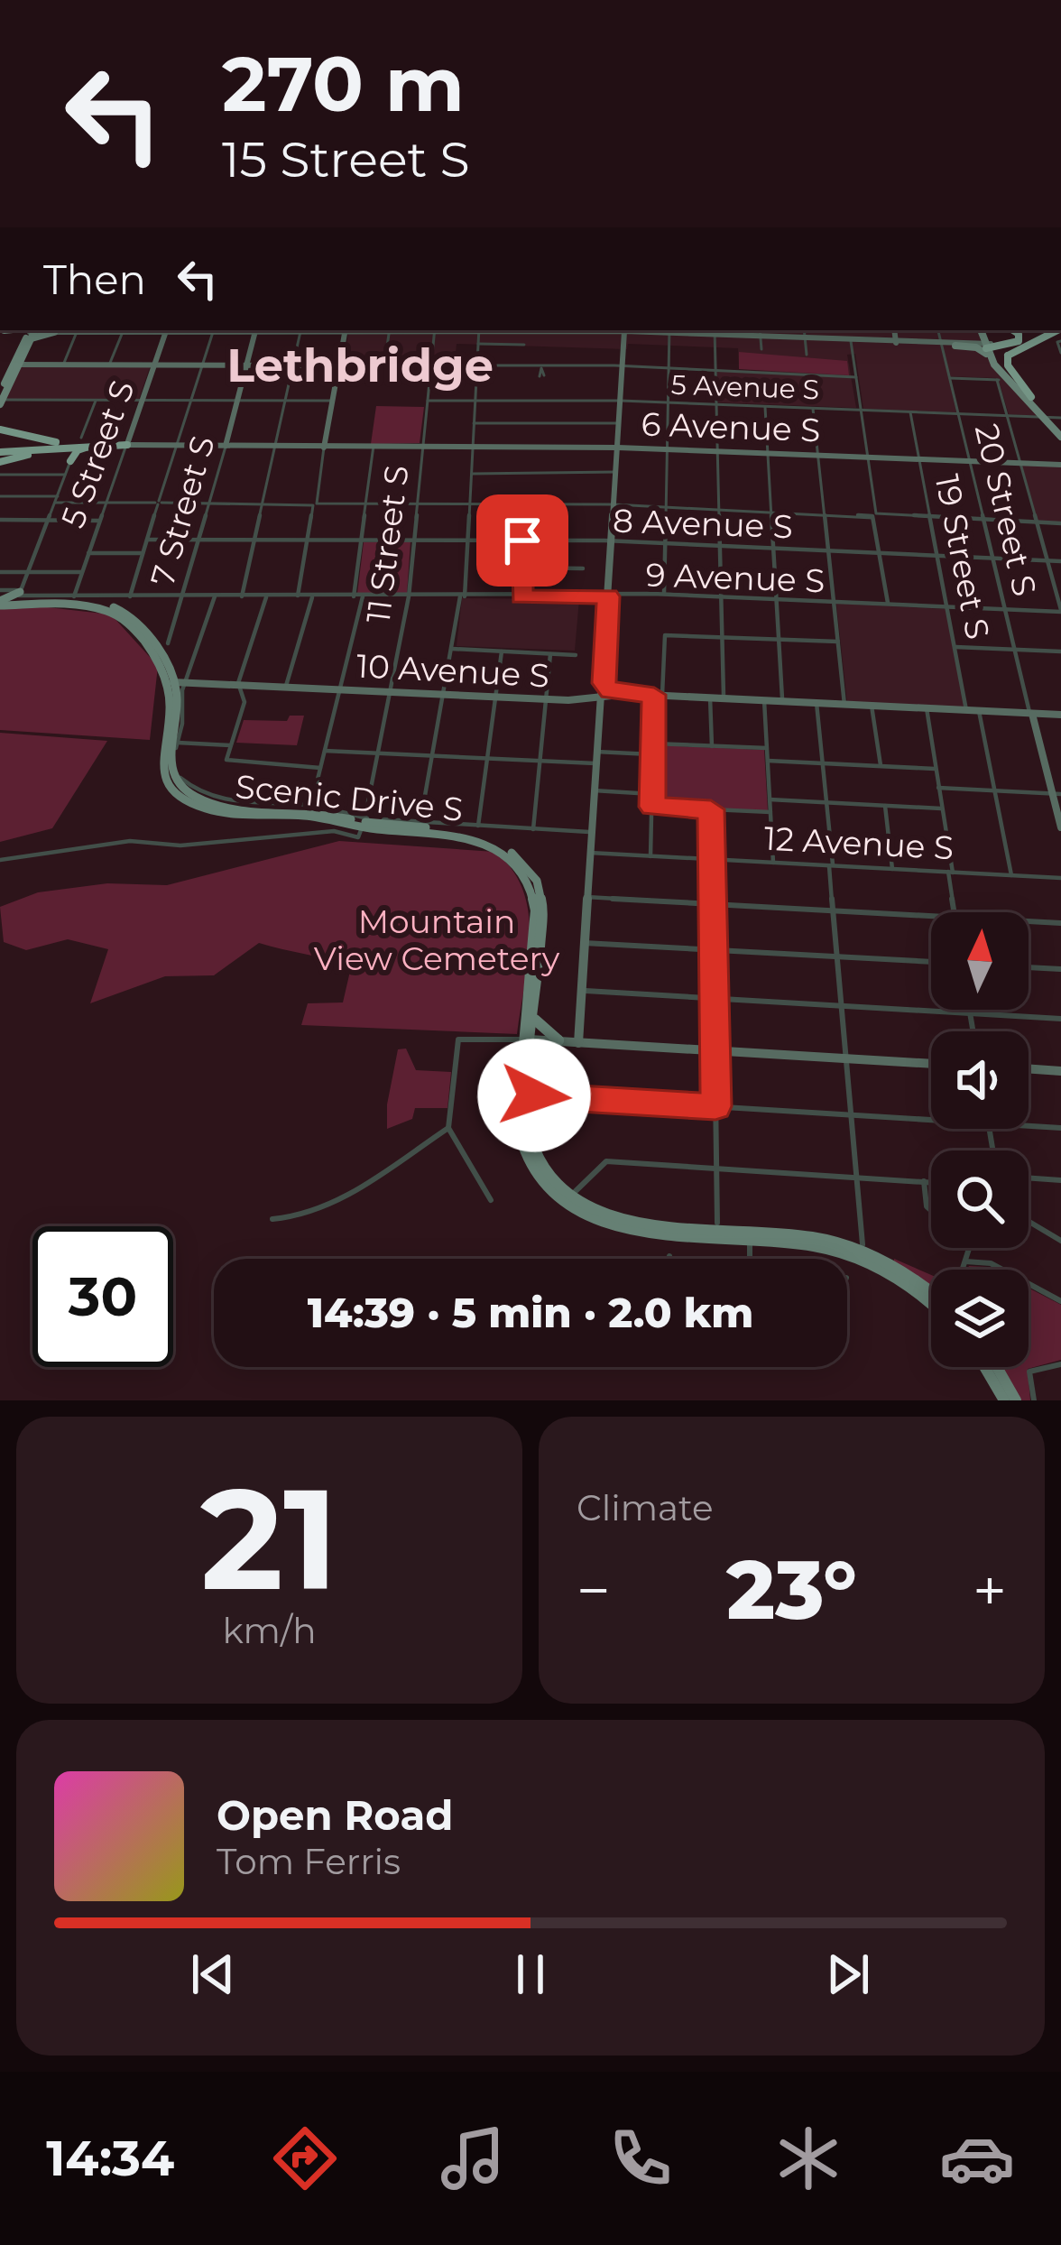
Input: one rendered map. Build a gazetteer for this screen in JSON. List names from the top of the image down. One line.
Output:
{"streets":{"highway":["6 Avenue S"],"main road":["Scenic Drive S"],"street":["5 Avenue S","5 Street S","20 Street S","7 Street S","8 Avenue S","11 Street S","19 Street S","9 Avenue S","10 Avenue S","12 Avenue S"]},"crossings":[["5 Avenue S","20 Street S"],["5 Avenue S","11 Street S"],["5 Avenue S","19 Street S"],["6 Avenue S","5 Street S"],["6 Avenue S","20 Street S"],["6 Avenue S","7 Street S"],["6 Avenue S","11 Street S"],["6 Avenue S","19 Street S"],["5 Street S","9 Avenue S"],["20 Street S","8 Avenue S"],["20 Street S","9 Avenue S"],["20 Street S","10 Avenue S"],["7 Street S","8 Avenue S"],["7 Street S","9 Avenue S"],["8 Avenue S","11 Street S"],["8 Avenue S","19 Street S"],["11 Street S","9 Avenue S"],["11 Street S","10 Avenue S"],["11 Street S","Scenic Drive S"],["19 Street S","9 Avenue S"],["19 Street S","10 Avenue S"],["10 Avenue S","Scenic Drive S"]],"districts":["Lethbridge"],"parks":["Mountain View Cemetery"],"north":"top","page":{"turn":["270 m","15 Street S"],"then":"Then","limit":"30","trip":"14:39 · 5 min · 2.0 km","tile":[["21","km/h"],"Climate"],"heat":["−","23°","+"],"song":["Open Road","Tom Ferris"],"tabs":"14:34"}}
